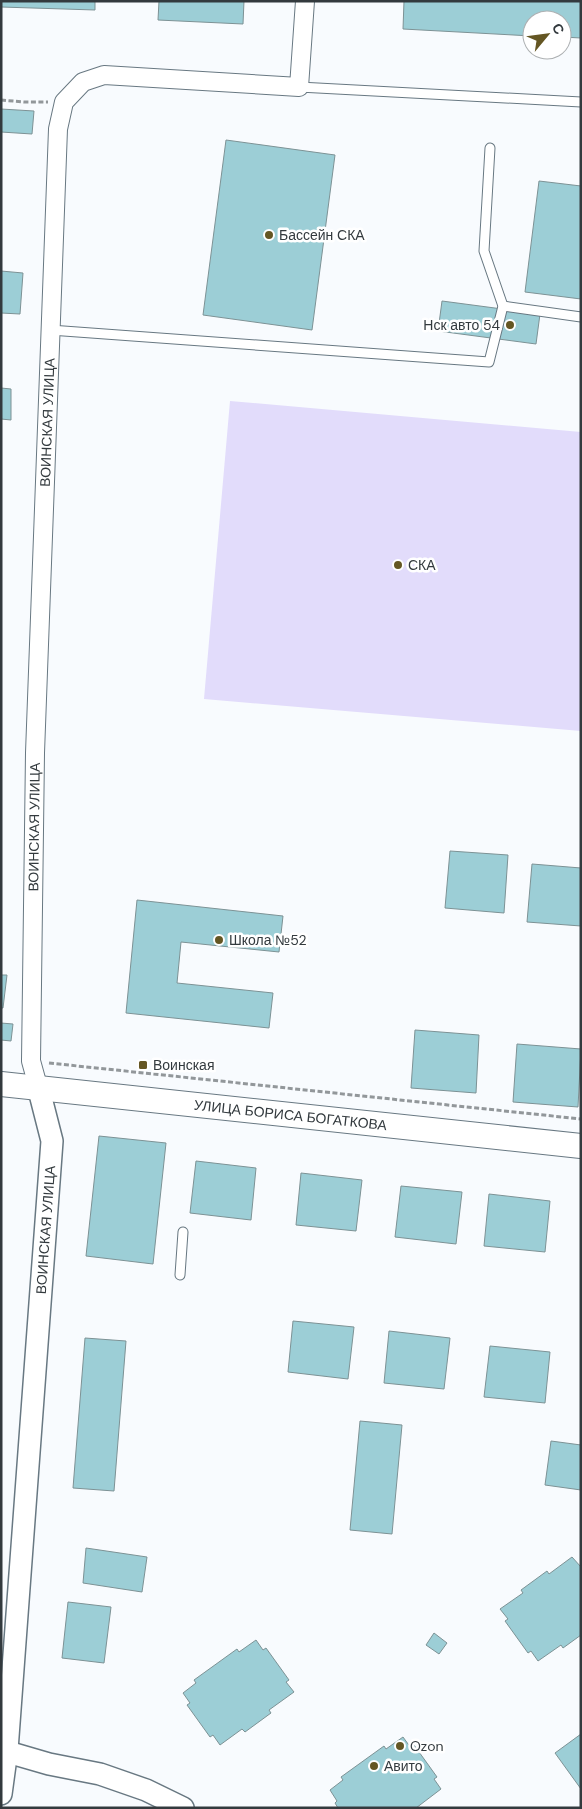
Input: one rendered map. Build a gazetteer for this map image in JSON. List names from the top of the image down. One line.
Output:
{"streets":{"main road":["УЛИЦА БОРИСА БОГАТКОВА"],"street":["ВОИНСКАЯ УЛИЦА"]},"crossings":[["ВОИНСКАЯ УЛИЦА","УЛИЦА БОРИСА БОГАТКОВА"]],"places":{"other":["Бассейн СКА","Нск авто 54","СКА","Школа №52","Ozon","Авито"],"transit":["Воинская"]},"north":"top right"}
